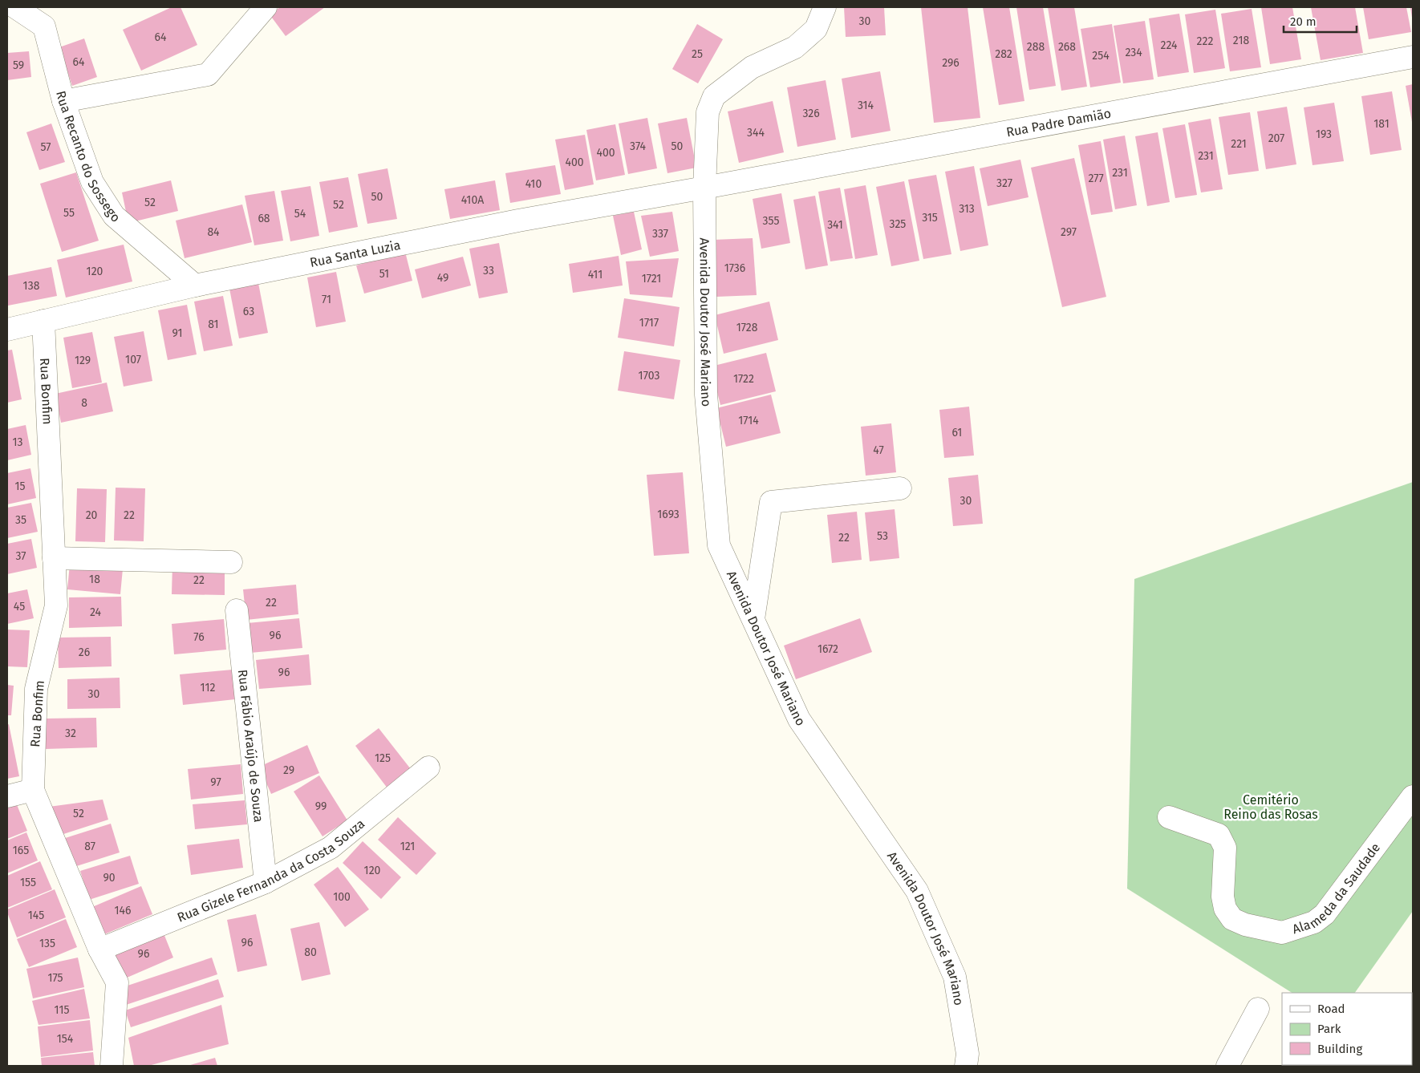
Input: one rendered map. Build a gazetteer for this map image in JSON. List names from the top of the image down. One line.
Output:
{"streets":{"street":["Rua Padre Damião","Rua Recanto do Sossego","Rua Santa Luzia","Avenida Doutor José Mariano","Rua Bonfim","Rua Fábio Araújo de Souza","Rua Gizele Fernanda da Costa Souza","Alameda da Saudade"]},"crossings":[["Rua Padre Damião","Rua Santa Luzia"],["Rua Padre Damião","Avenida Doutor José Mariano"],["Rua Recanto do Sossego","Rua Santa Luzia"],["Rua Santa Luzia","Avenida Doutor José Mariano"],["Rua Santa Luzia","Rua Bonfim"],["Rua Bonfim","Rua Gizele Fernanda da Costa Souza"],["Rua Fábio Araújo de Souza","Rua Gizele Fernanda da Costa Souza"]],"parks":["Cemitério Reino das Rosas"],"house_numbers":["30","64","218","222","224","288","268","234","25","282","254","64","296","59","314","326","181","344","193","207","221","374","50","57","400","231","400","231","277","327","410","50","410A","52","52","313","55","54","315","68","355","325","341","84","297","337","1736","33","120","51","411","49","1721","138","71","63","1717","81","1728","91","107","129","1703","1722","8","1714","61","13","47","15","30","1693","20","22","35","53","22","37","18","22","22","45","24","96","76","1672","26","96","112","30","32","125","29","97","99","52","87","121","165","120","90","155","100","146","145","96","135","80","96","175","115","154"],"legend":["Road","Park","Building"],"scale_bar":"20 m"}
